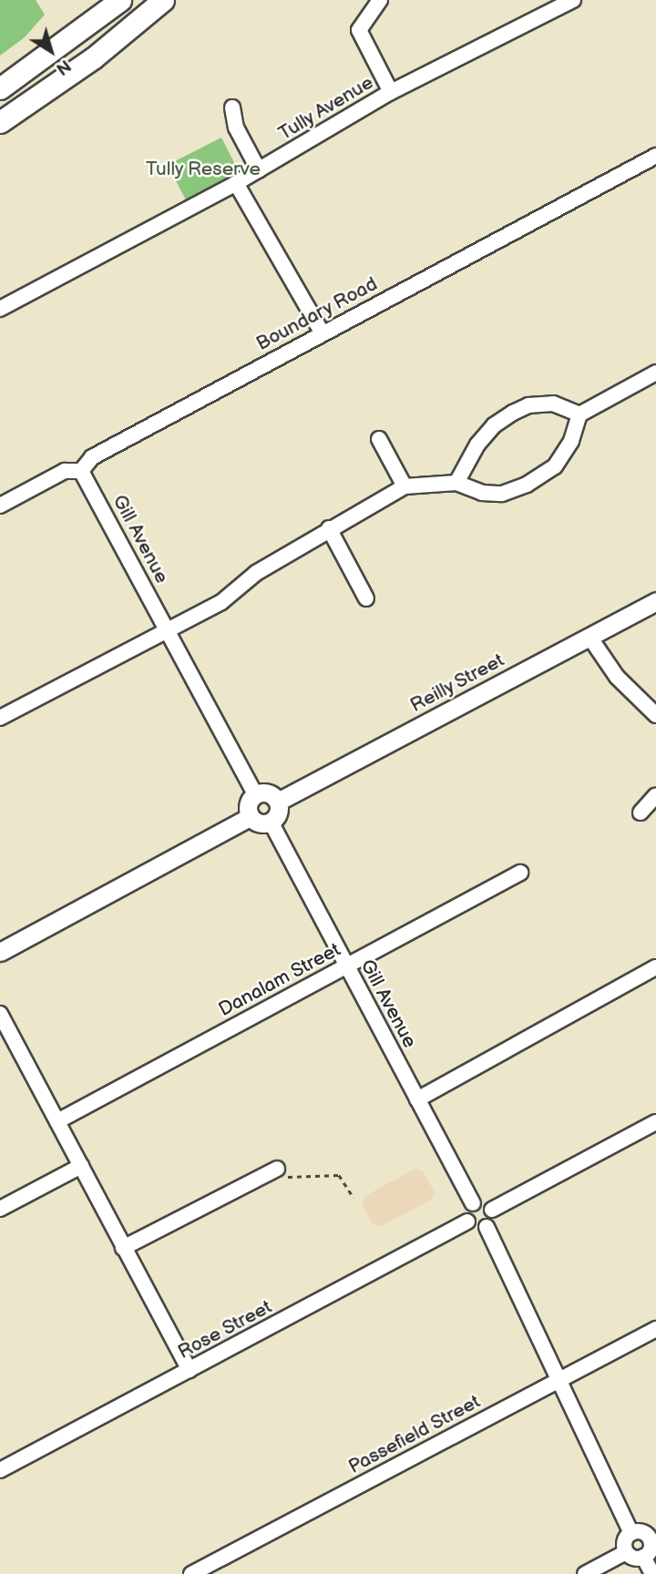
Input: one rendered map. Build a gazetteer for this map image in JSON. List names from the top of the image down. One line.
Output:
{"streets":{"main road":["Reilly Street"],"street":["Tully Avenue","Boundary Road","Gill Avenue","Danalam Street","Rose Street","Passefield Street"]},"crossings":[["Boundary Road","Gill Avenue"],["Gill Avenue","Reilly Street"],["Gill Avenue","Danalam Street"],["Gill Avenue","Rose Street"]],"parks":["Tully Reserve"],"north":"bottom right"}
